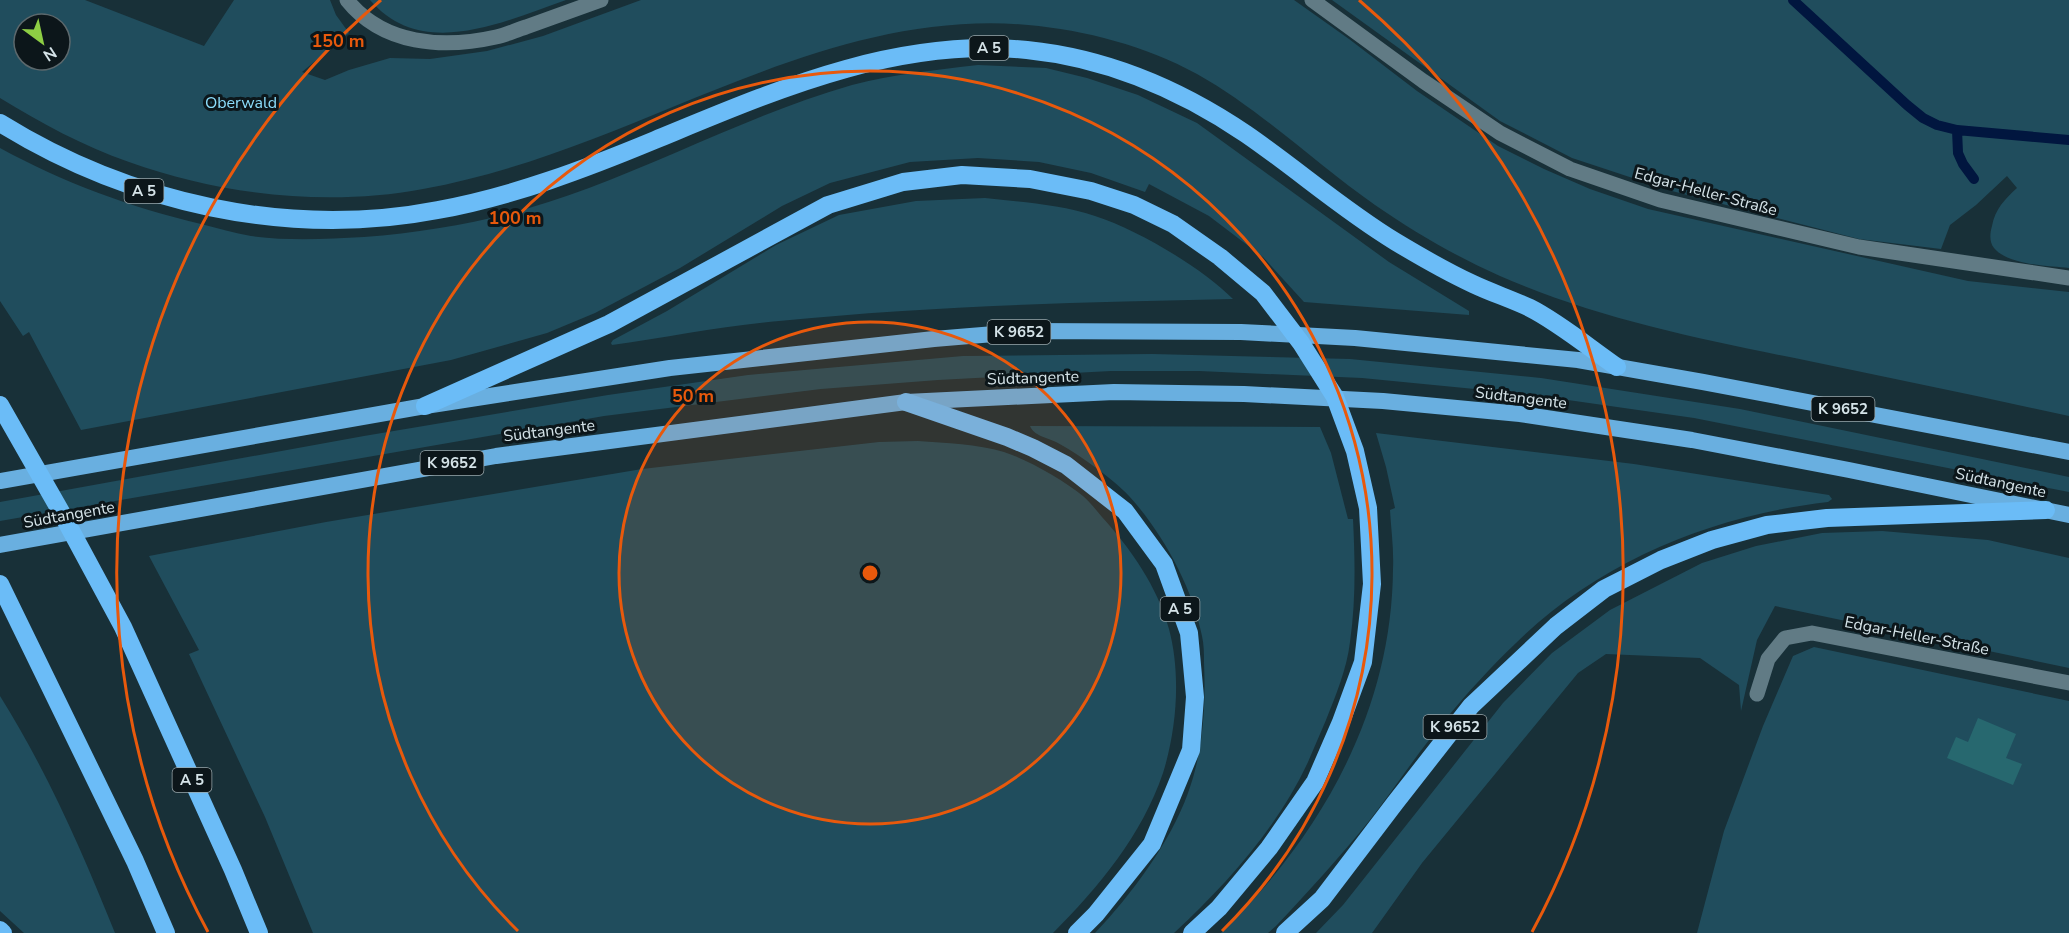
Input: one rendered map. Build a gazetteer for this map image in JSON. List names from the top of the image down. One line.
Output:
{"streets":{"highway":["A 5","K 9652","Südtangente"],"lane":["Edgar-Heller-Straße"]},"crossings":[["A 5","K 9652"],["A 5","Südtangente"],["K 9652","Südtangente"]],"parks":["Oberwald"],"north":"bottom right","rings":["150 m","100 m","50 m"]}
